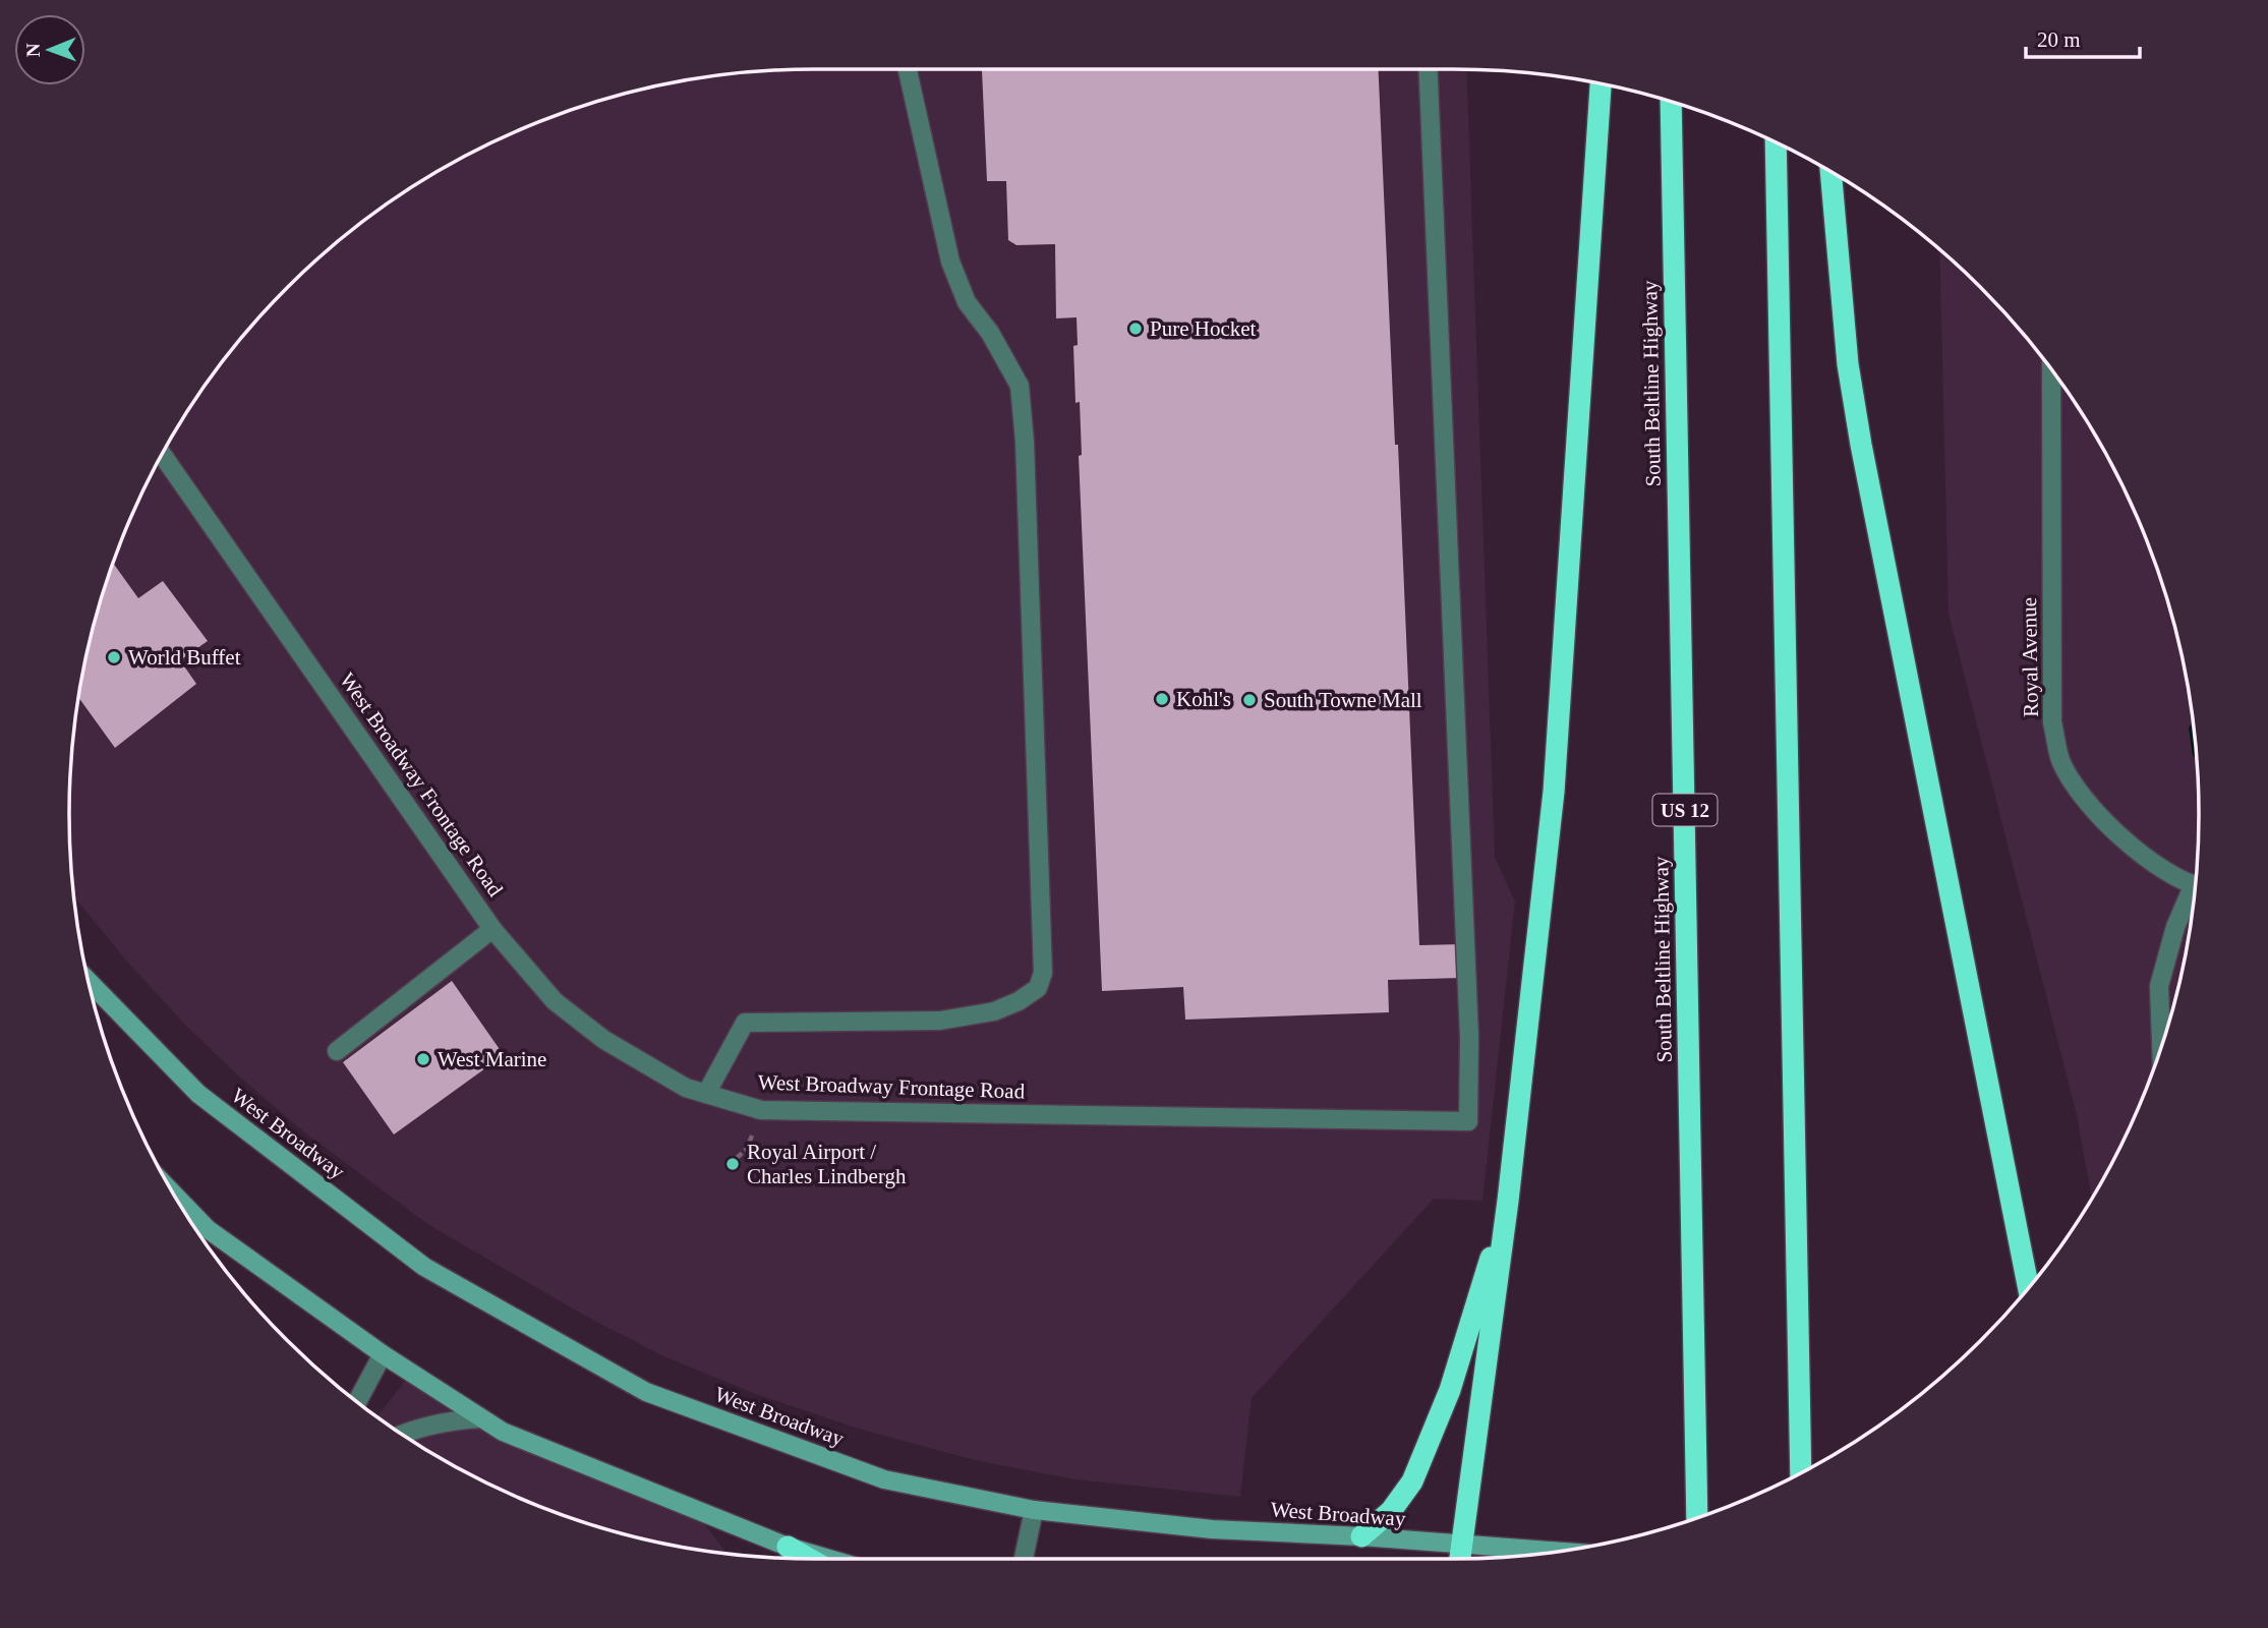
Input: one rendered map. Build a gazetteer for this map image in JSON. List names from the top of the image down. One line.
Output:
{"streets":{"highway":["South Beltline Highway","US 12"],"street":["Royal Avenue","West Broadway Frontage Road","West Broadway"]},"places":["Pure Hocket","World Buffet","Kohl's","South Towne Mall","West Marine","Royal Airport / Charles Lindbergh"],"scale_bar":"20 m","north":"left"}
